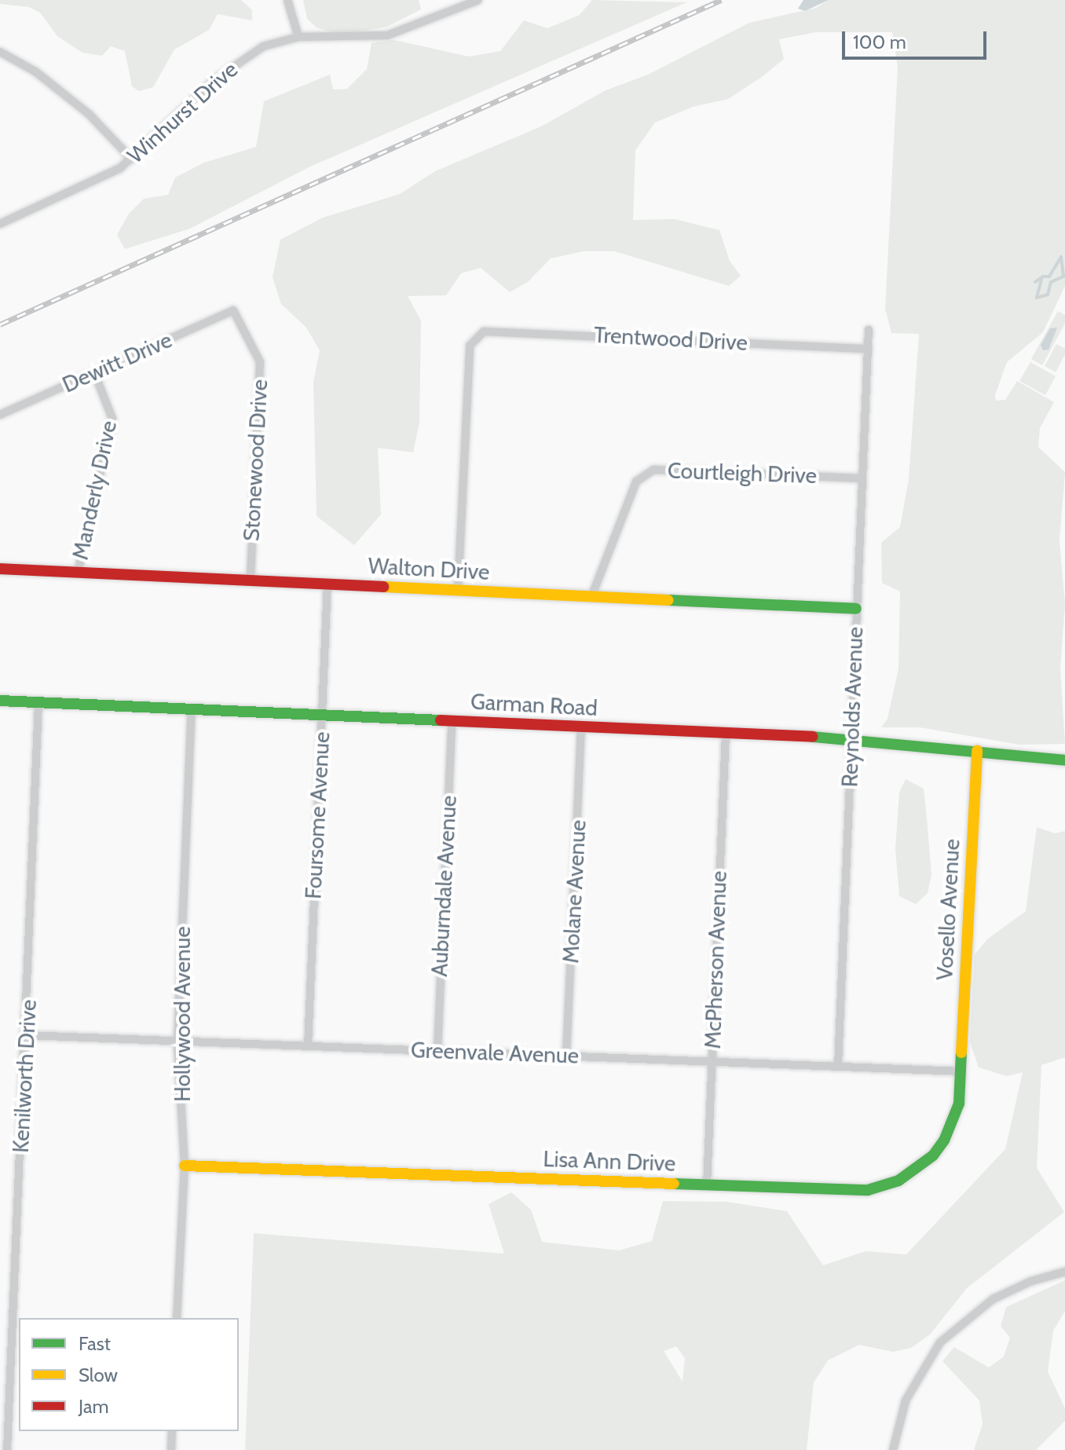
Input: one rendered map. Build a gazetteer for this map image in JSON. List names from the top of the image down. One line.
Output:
{"streets":{"street":["Winhurst Drive","Trentwood Drive","Dewitt Drive","Stonewood Drive","Courtleigh Drive","Manderly Drive","Walton Drive","Garman Road","Reynolds Avenue","Foursome Avenue","Auburndale Avenue","Molane Avenue","Vosello Avenue","McPherson Avenue","Hollywood Avenue","Greenvale Avenue","Kenilworth Drive","Lisa Ann Drive"]},"crossings":[["Trentwood Drive","Walton Drive"],["Trentwood Drive","Reynolds Avenue"],["Dewitt Drive","Stonewood Drive"],["Dewitt Drive","Manderly Drive"],["Stonewood Drive","Walton Drive"],["Courtleigh Drive","Walton Drive"],["Courtleigh Drive","Reynolds Avenue"],["Manderly Drive","Walton Drive"],["Walton Drive","Reynolds Avenue"],["Walton Drive","Foursome Avenue"],["Garman Road","Reynolds Avenue"],["Garman Road","Foursome Avenue"],["Garman Road","Auburndale Avenue"],["Garman Road","Molane Avenue"],["Garman Road","Vosello Avenue"],["Garman Road","McPherson Avenue"],["Garman Road","Hollywood Avenue"],["Garman Road","Kenilworth Drive"],["Reynolds Avenue","Greenvale Avenue"],["Foursome Avenue","Greenvale Avenue"],["Auburndale Avenue","Greenvale Avenue"],["Molane Avenue","Greenvale Avenue"],["Vosello Avenue","Greenvale Avenue"],["Vosello Avenue","Lisa Ann Drive"],["McPherson Avenue","Greenvale Avenue"],["McPherson Avenue","Lisa Ann Drive"],["Hollywood Avenue","Greenvale Avenue"],["Hollywood Avenue","Lisa Ann Drive"],["Greenvale Avenue","Kenilworth Drive"],["Greenvale Avenue","Lisa Ann Drive"]],"legend":["Fast","Slow","Jam"],"scale_bar":"100 m"}
